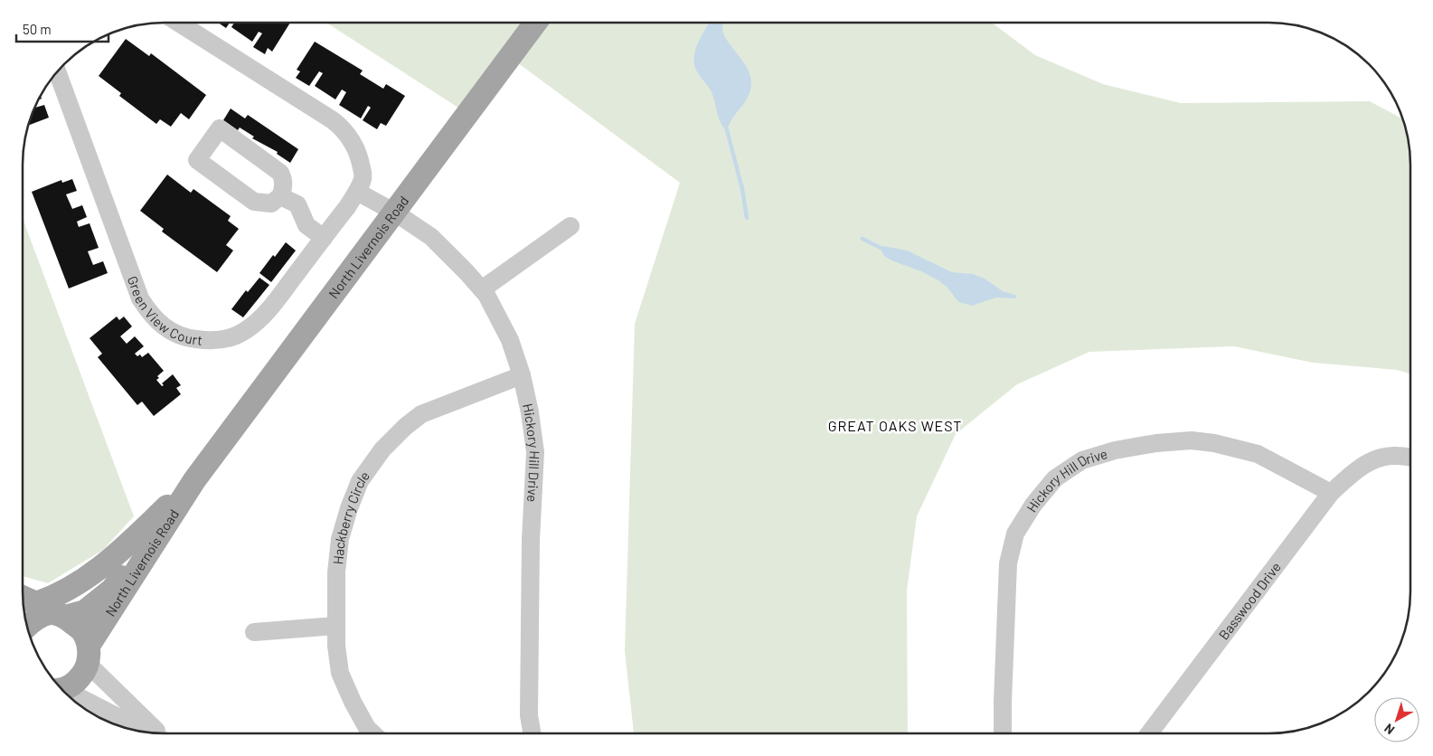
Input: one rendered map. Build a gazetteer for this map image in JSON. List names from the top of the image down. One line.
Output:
{"streets":{"main road":["North Livernois Road"],"street":["Green View Court","Hickory Hill Drive","Hackberry Circle","Basswood Drive"]},"crossings":[["North Livernois Road","Hickory Hill Drive"],["Hickory Hill Drive","Hackberry Circle"],["Hickory Hill Drive","Basswood Drive"]],"districts":["GREAT OAKS WEST"],"scale_bar":"50 m","north":"bottom left"}
